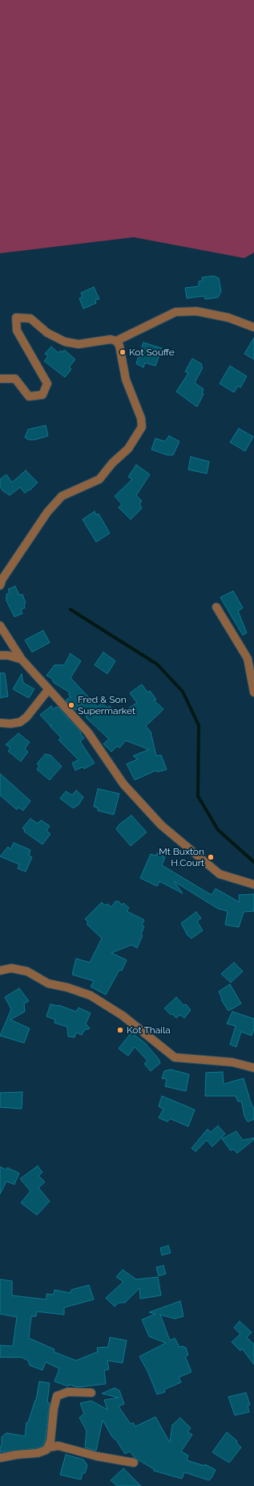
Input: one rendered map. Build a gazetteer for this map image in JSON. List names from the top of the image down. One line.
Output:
{"places":["Kot Souffe","Fred & Son Supermarket","Mt Buxton H.Court","Kot Thaila"]}
